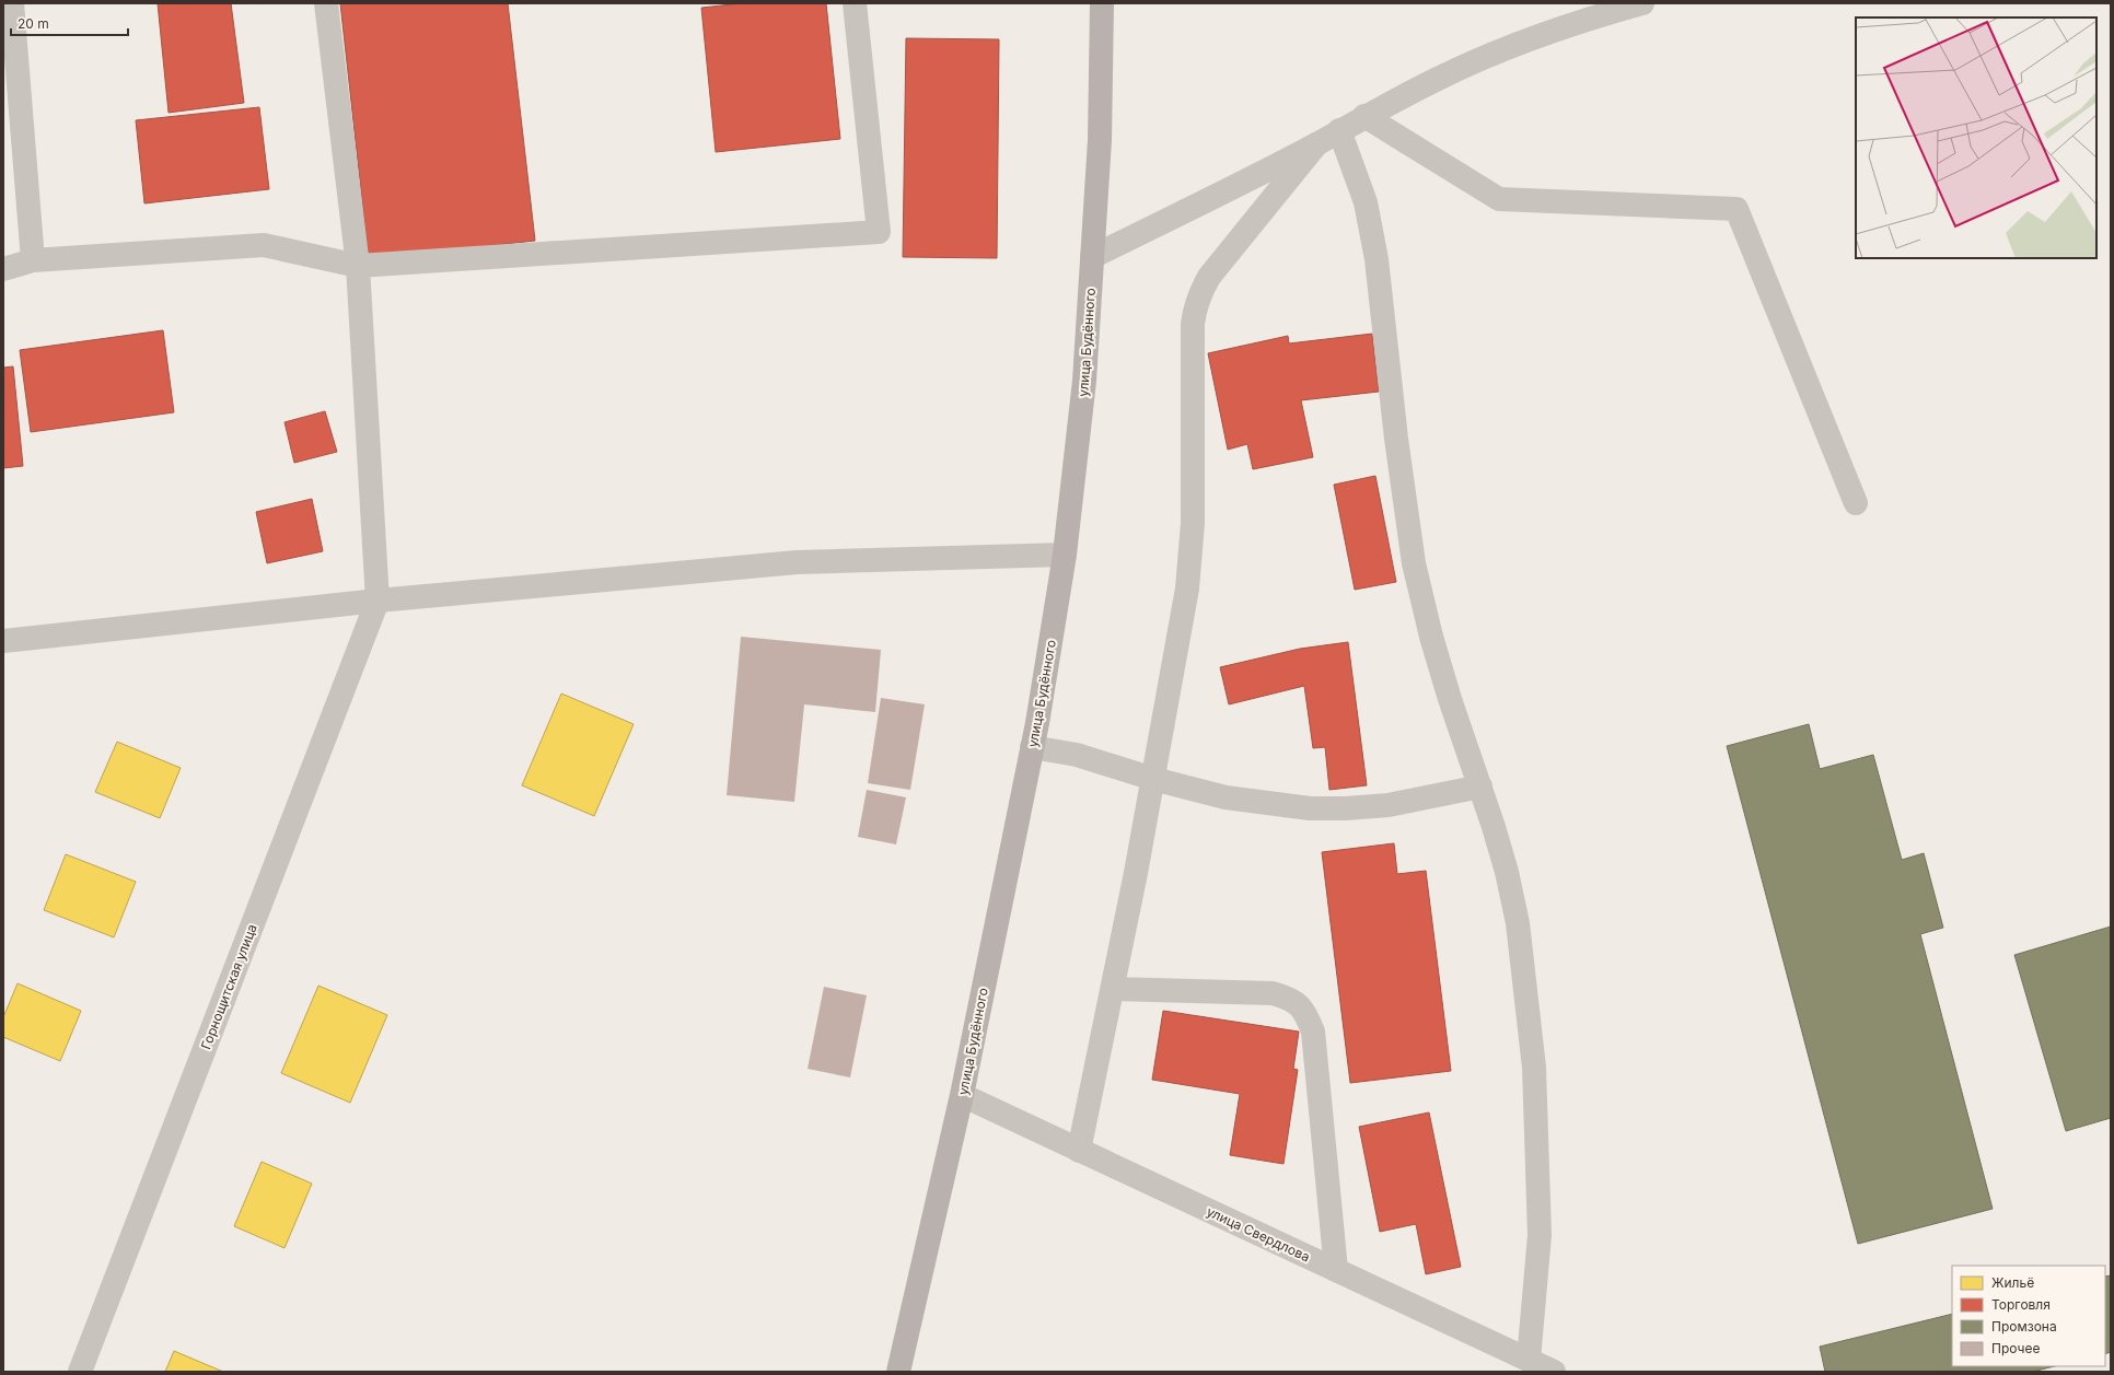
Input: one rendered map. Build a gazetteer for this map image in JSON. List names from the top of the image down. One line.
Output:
{"streets":{"main road":["улица Будённого"],"street":["Горнощитская улица","улица Свердлова"]},"crossings":[["улица Будённого","улица Свердлова"]],"legend":["Жильё","Торговля","Промзона","Прочее"],"scale_bar":"20 m"}
